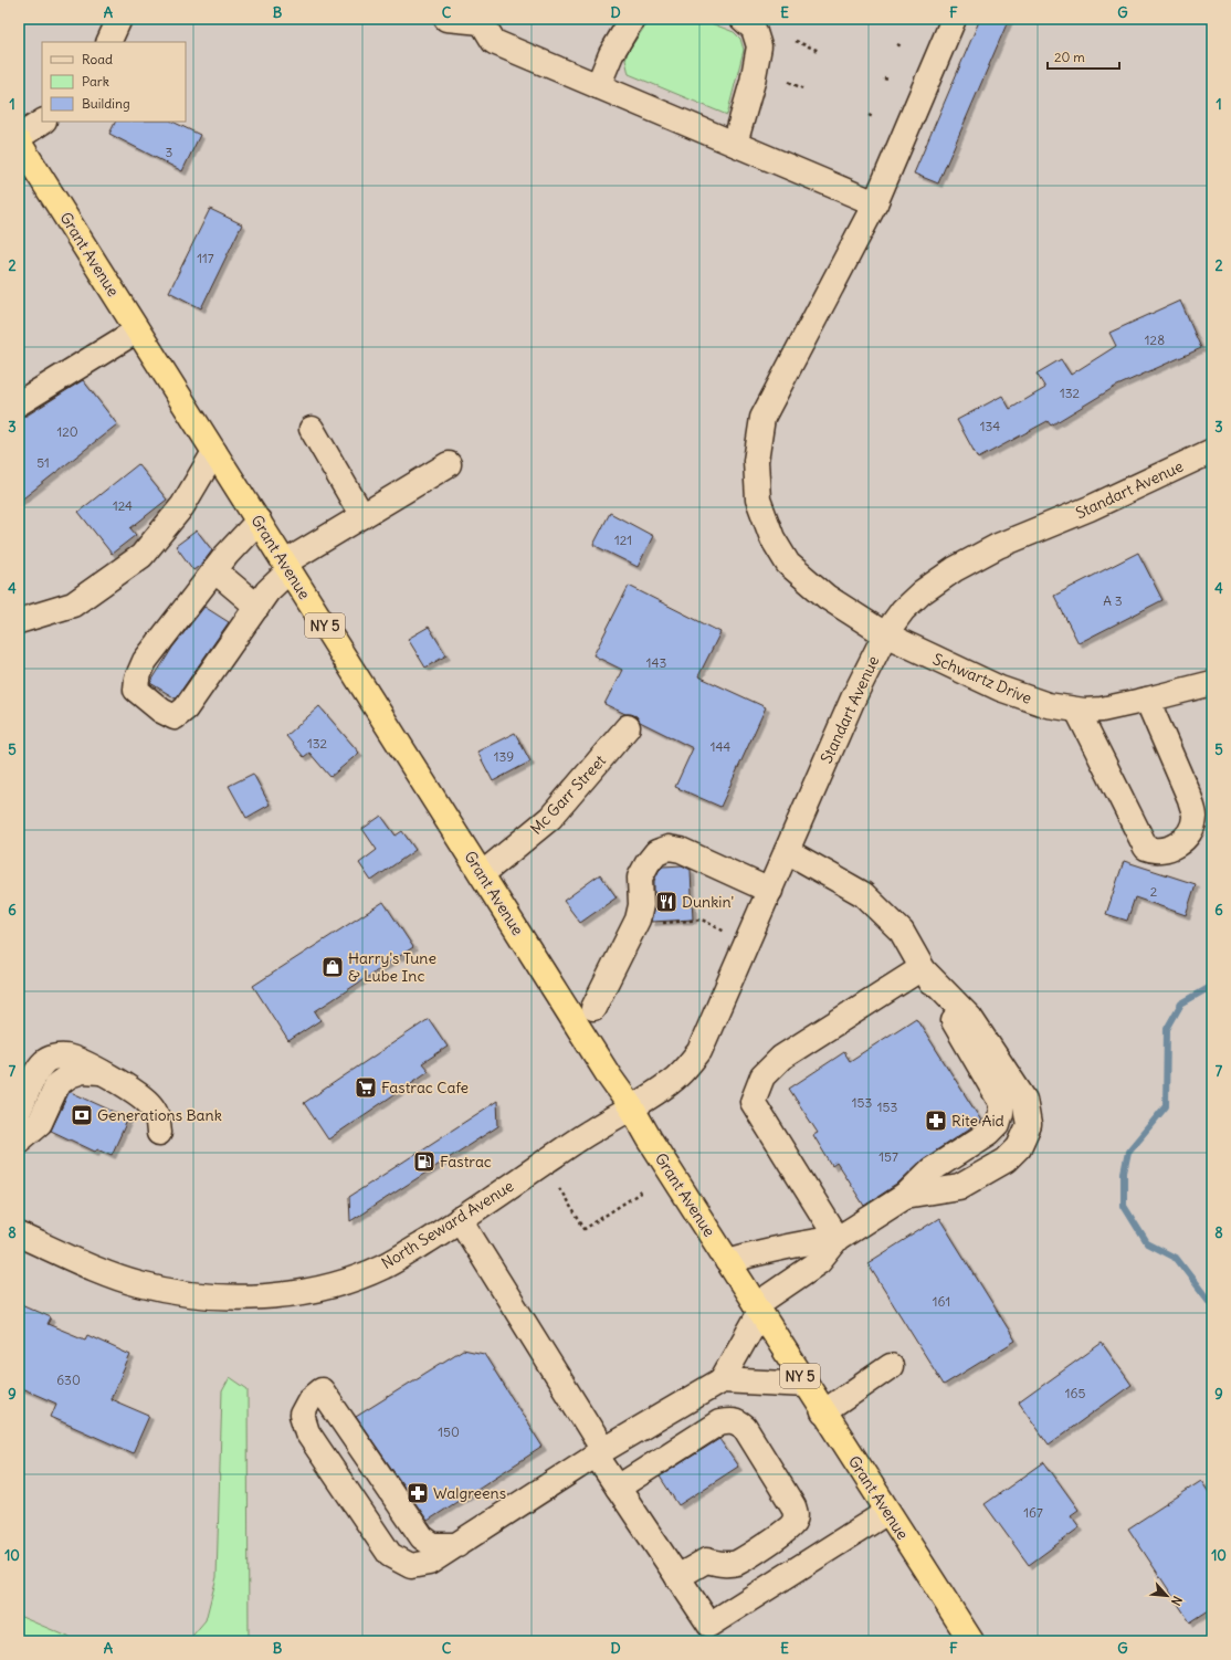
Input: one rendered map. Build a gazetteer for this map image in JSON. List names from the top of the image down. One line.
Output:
{"streets":{"highway":["Grant Avenue","NY 5"],"street":["Standart Avenue","Schwartz Drive","Mc Garr Street","North Seward Avenue"]},"crossings":[["Grant Avenue","Standart Avenue"],["Grant Avenue","Mc Garr Street"],["Grant Avenue","North Seward Avenue"],["Standart Avenue","Schwartz Drive"],["Standart Avenue","North Seward Avenue"]],"places":{"restaurant":["Dunkin'"],"shop":["Harry's Tune & Lube Inc"],"supermarket":["Fastrac Cafe"],"bank":["Generations Bank"],"pharmacy":["Rite Aid","Walgreens"],"fuel station":["Fastrac"]},"house_numbers":["3","117","128","132","134","120","51","124","121","A 3","143","132","144","139","2","153","153","157","161","630","165","150","167"],"legend":["Road","Park","Building"],"scale_bar":"20 m","north":"bottom right","grid":{"columns":["A","B","C","D","E","F","G"],"rows":["1","2","3","4","5","6","7","8","9","10"]}}
